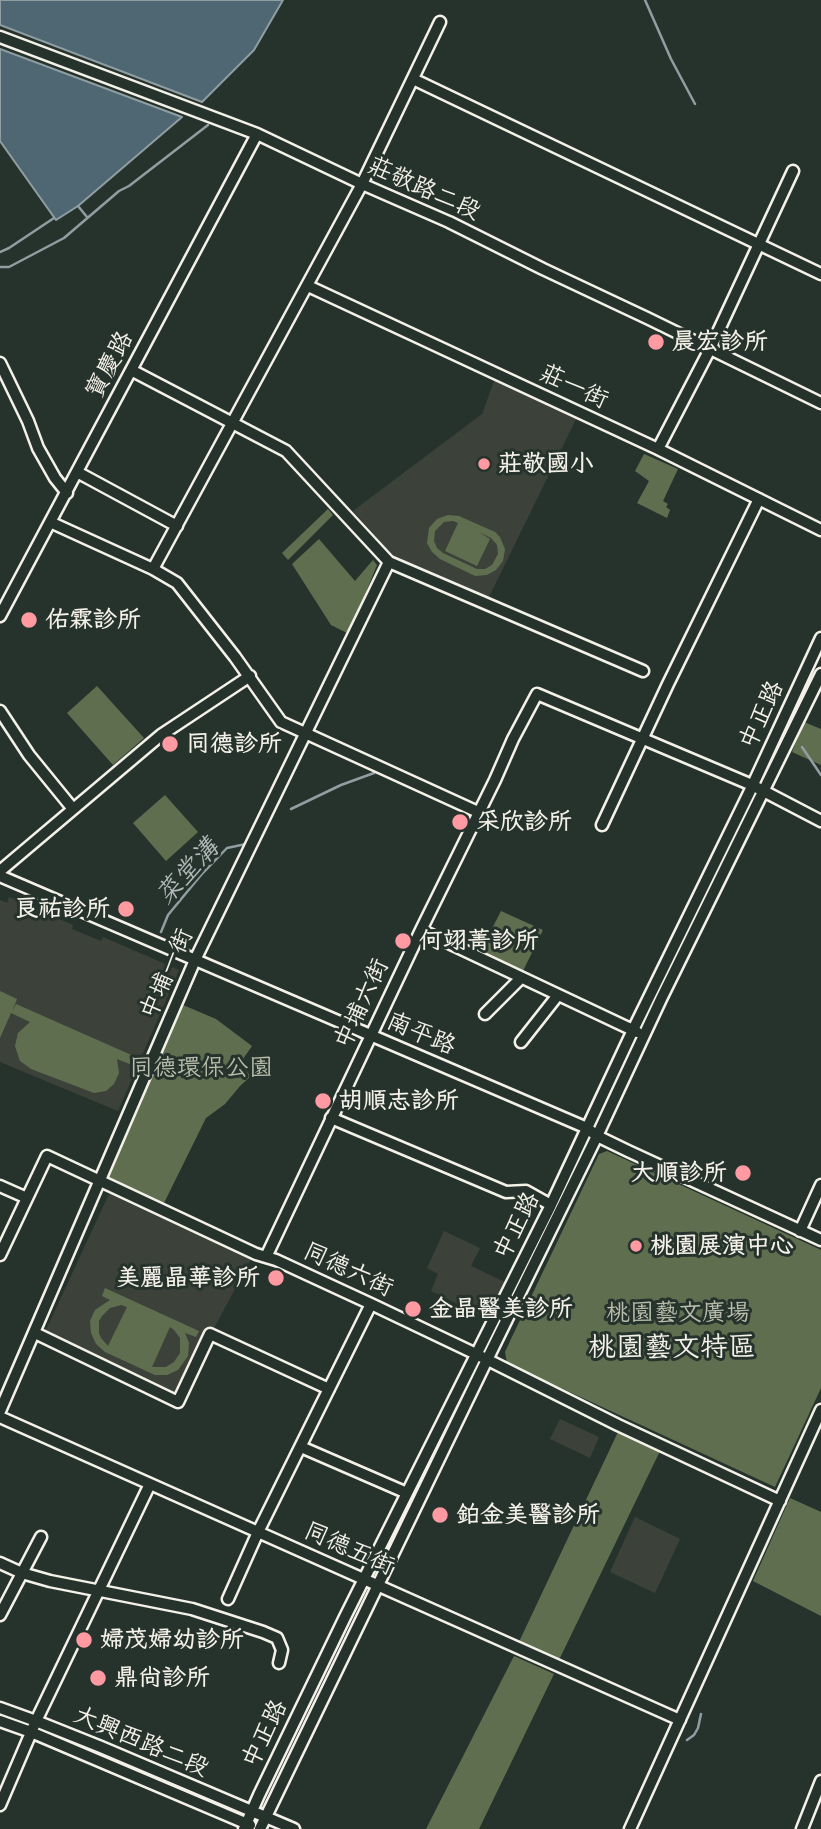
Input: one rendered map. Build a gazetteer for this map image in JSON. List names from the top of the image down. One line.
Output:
{"streets":{"street":["莊敬路二段","寶慶路","莊一街","中正路","中埔一街","中埔六街","南平路","同德六街","同德五街","大興西路二段"]},"crossings":[["莊敬路二段","寶慶路"],["中正路","南平路"],["中正路","同德六街"],["中正路","同德五街"],["中正路","大興西路二段"],["中埔一街","南平路"],["中埔一街","同德六街"],["中埔六街","南平路"],["中埔六街","同德六街"]],"districts":["桃園藝文特區"],"water":["菜堂溝"],"parks":["同德環保公園","桃園藝文廣場"],"places":["晨宏診所","莊敬國小","佑霖診所","同德診所","采欣診所","良祐診所","何翊菁診所","胡順志診所","大順診所","桃園展演中心","美麗晶華診所","金晶醫美診所","鉑金美醫診所","婦茂婦幼診所","鼎尚診所"]}
